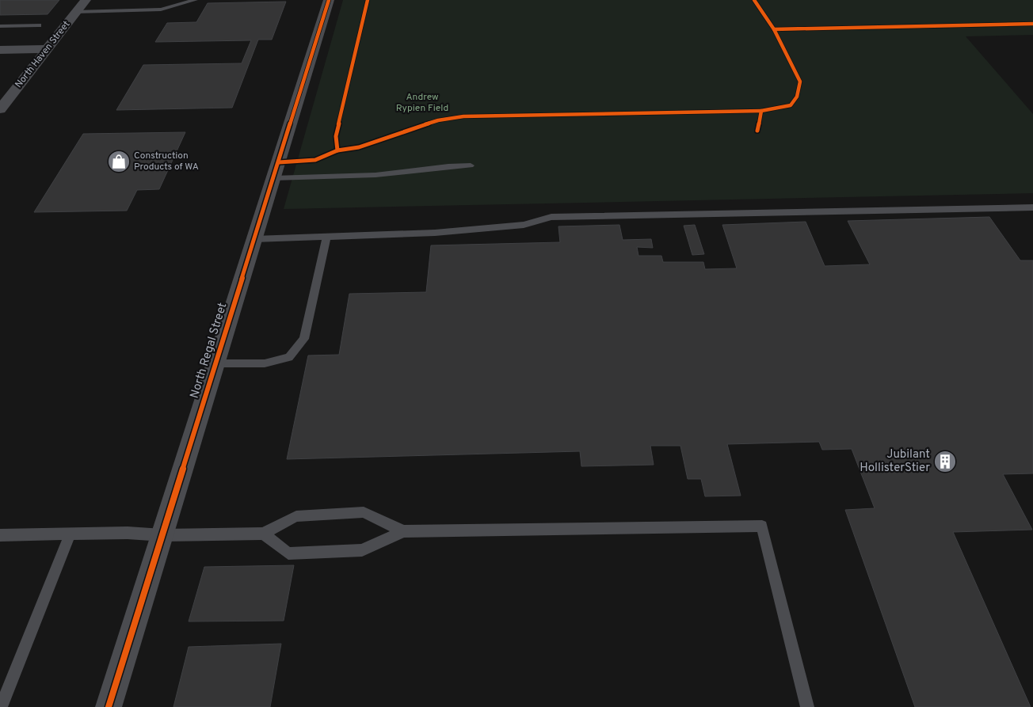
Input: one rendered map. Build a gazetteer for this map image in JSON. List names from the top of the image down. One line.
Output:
{"streets":{"street":["North Haven Street","North Regal Street"]},"parks":["Andrew Rypien Field"],"places":{"shop":["Construction Products of WA"],"building":["Jubilant HollisterStier"]}}
